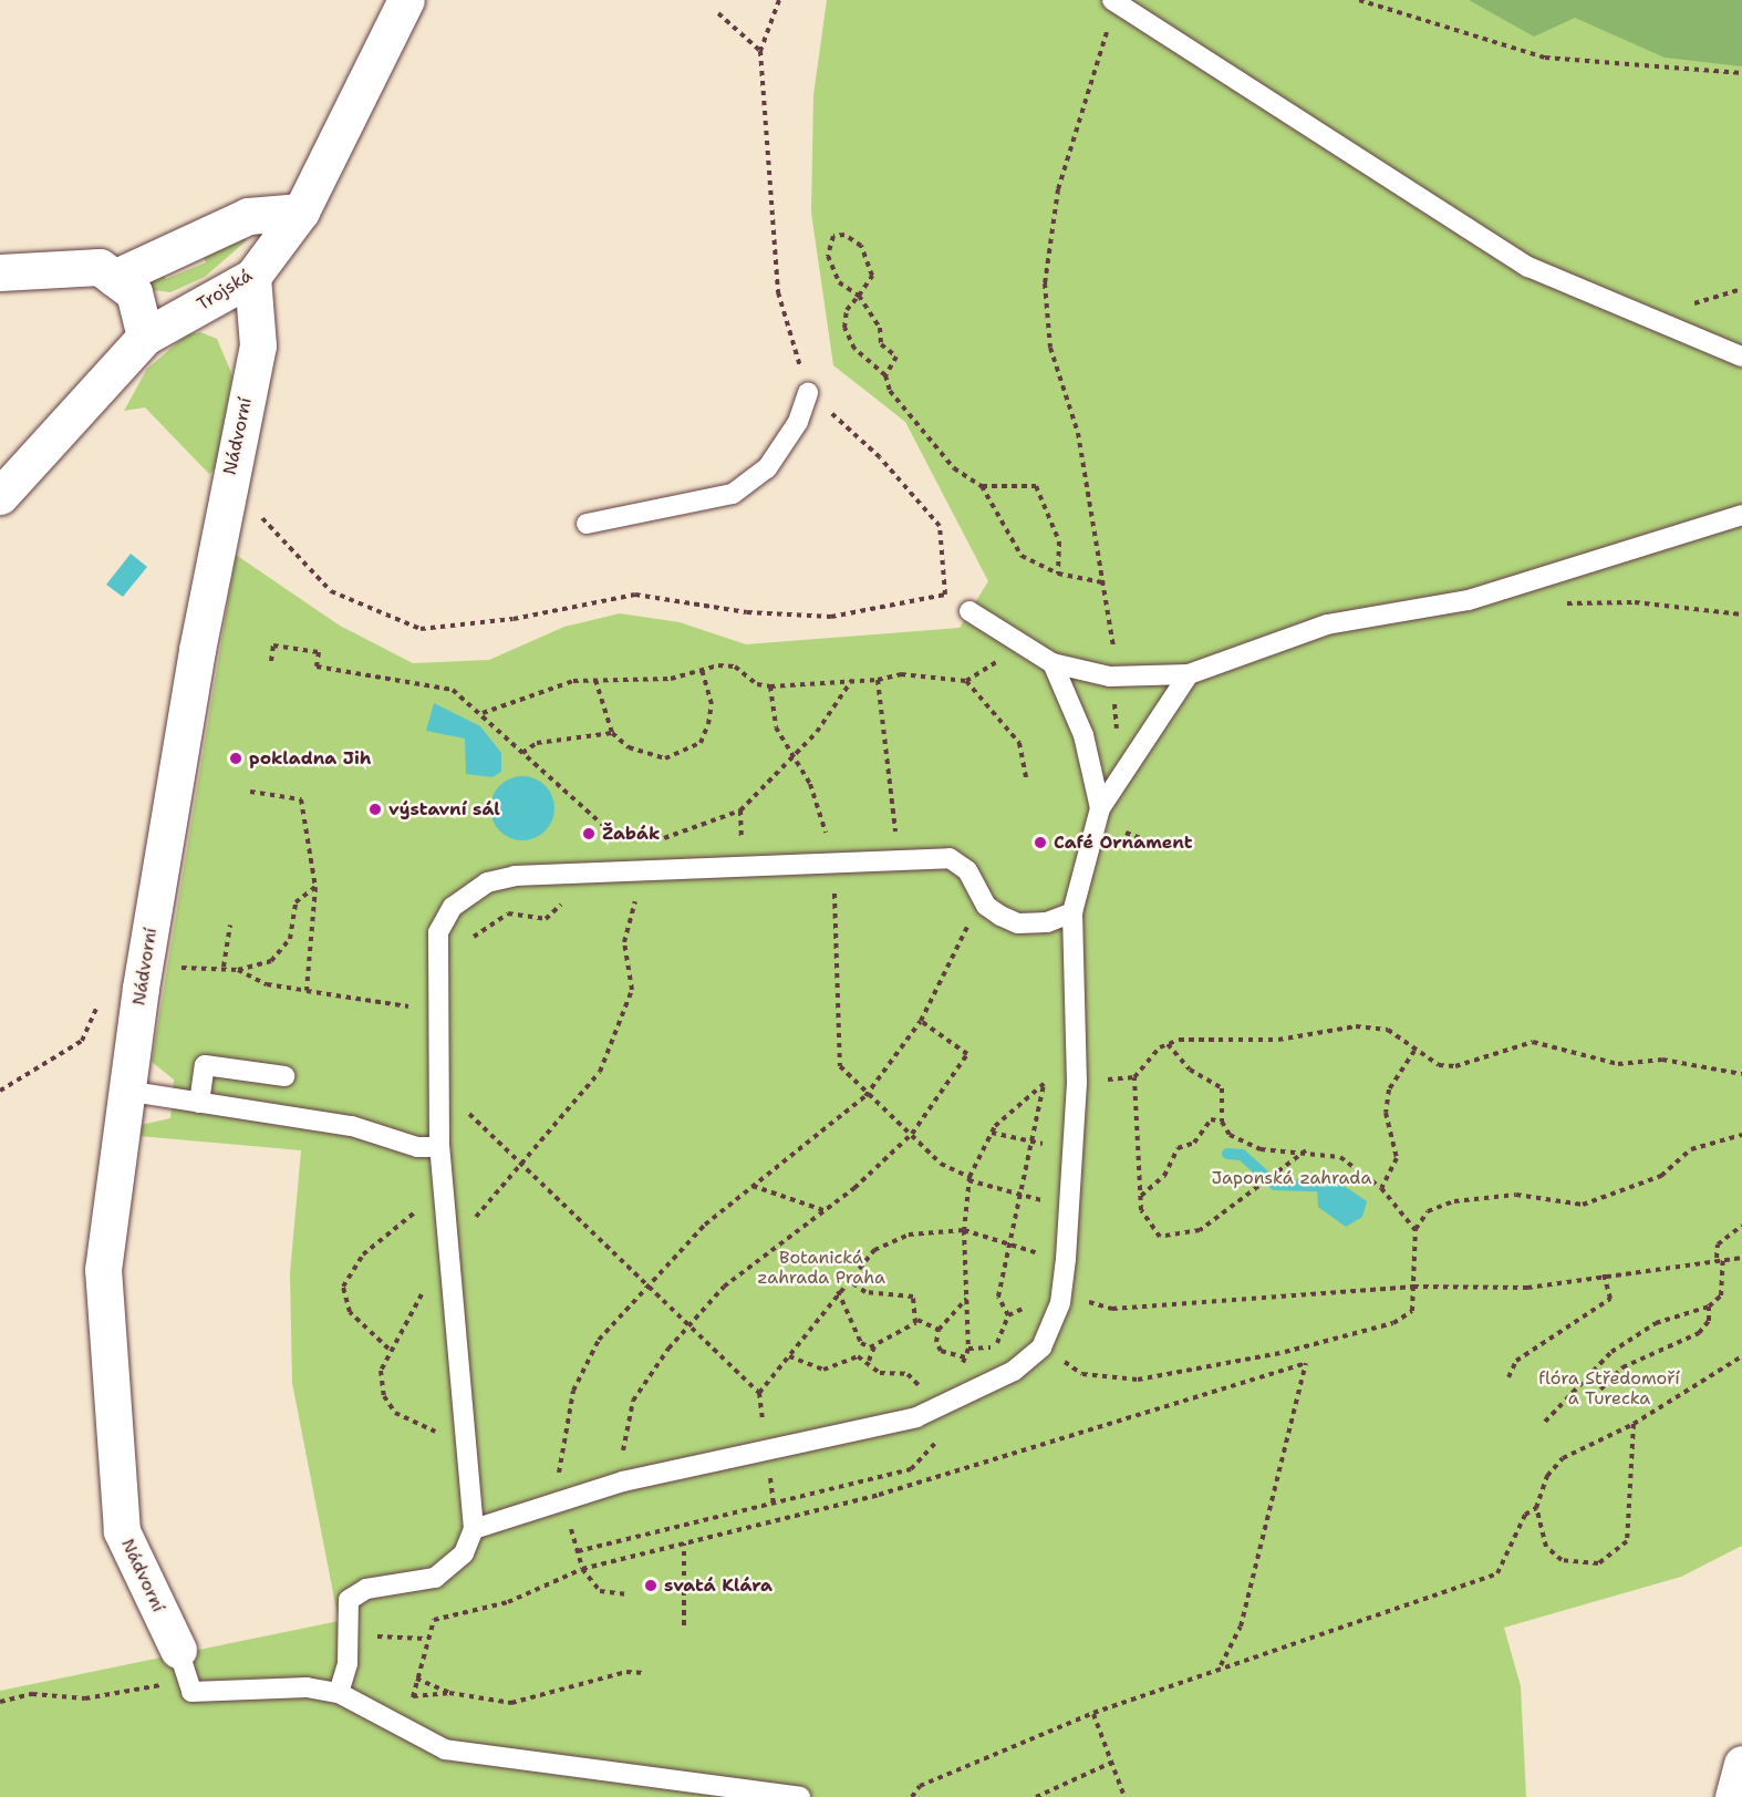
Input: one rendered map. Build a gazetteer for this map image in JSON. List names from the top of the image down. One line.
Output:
{"streets":{"street":["Trojská","Nádvorní"]},"crossings":[["Trojská","Nádvorní"]],"parks":["Japonská zahrada","Botanická zahrada Praha","flóra Středomoří a Turecka"],"places":["pokladna Jih","výstavní sál","Žabák","Café Ornament","svatá Klára"]}
